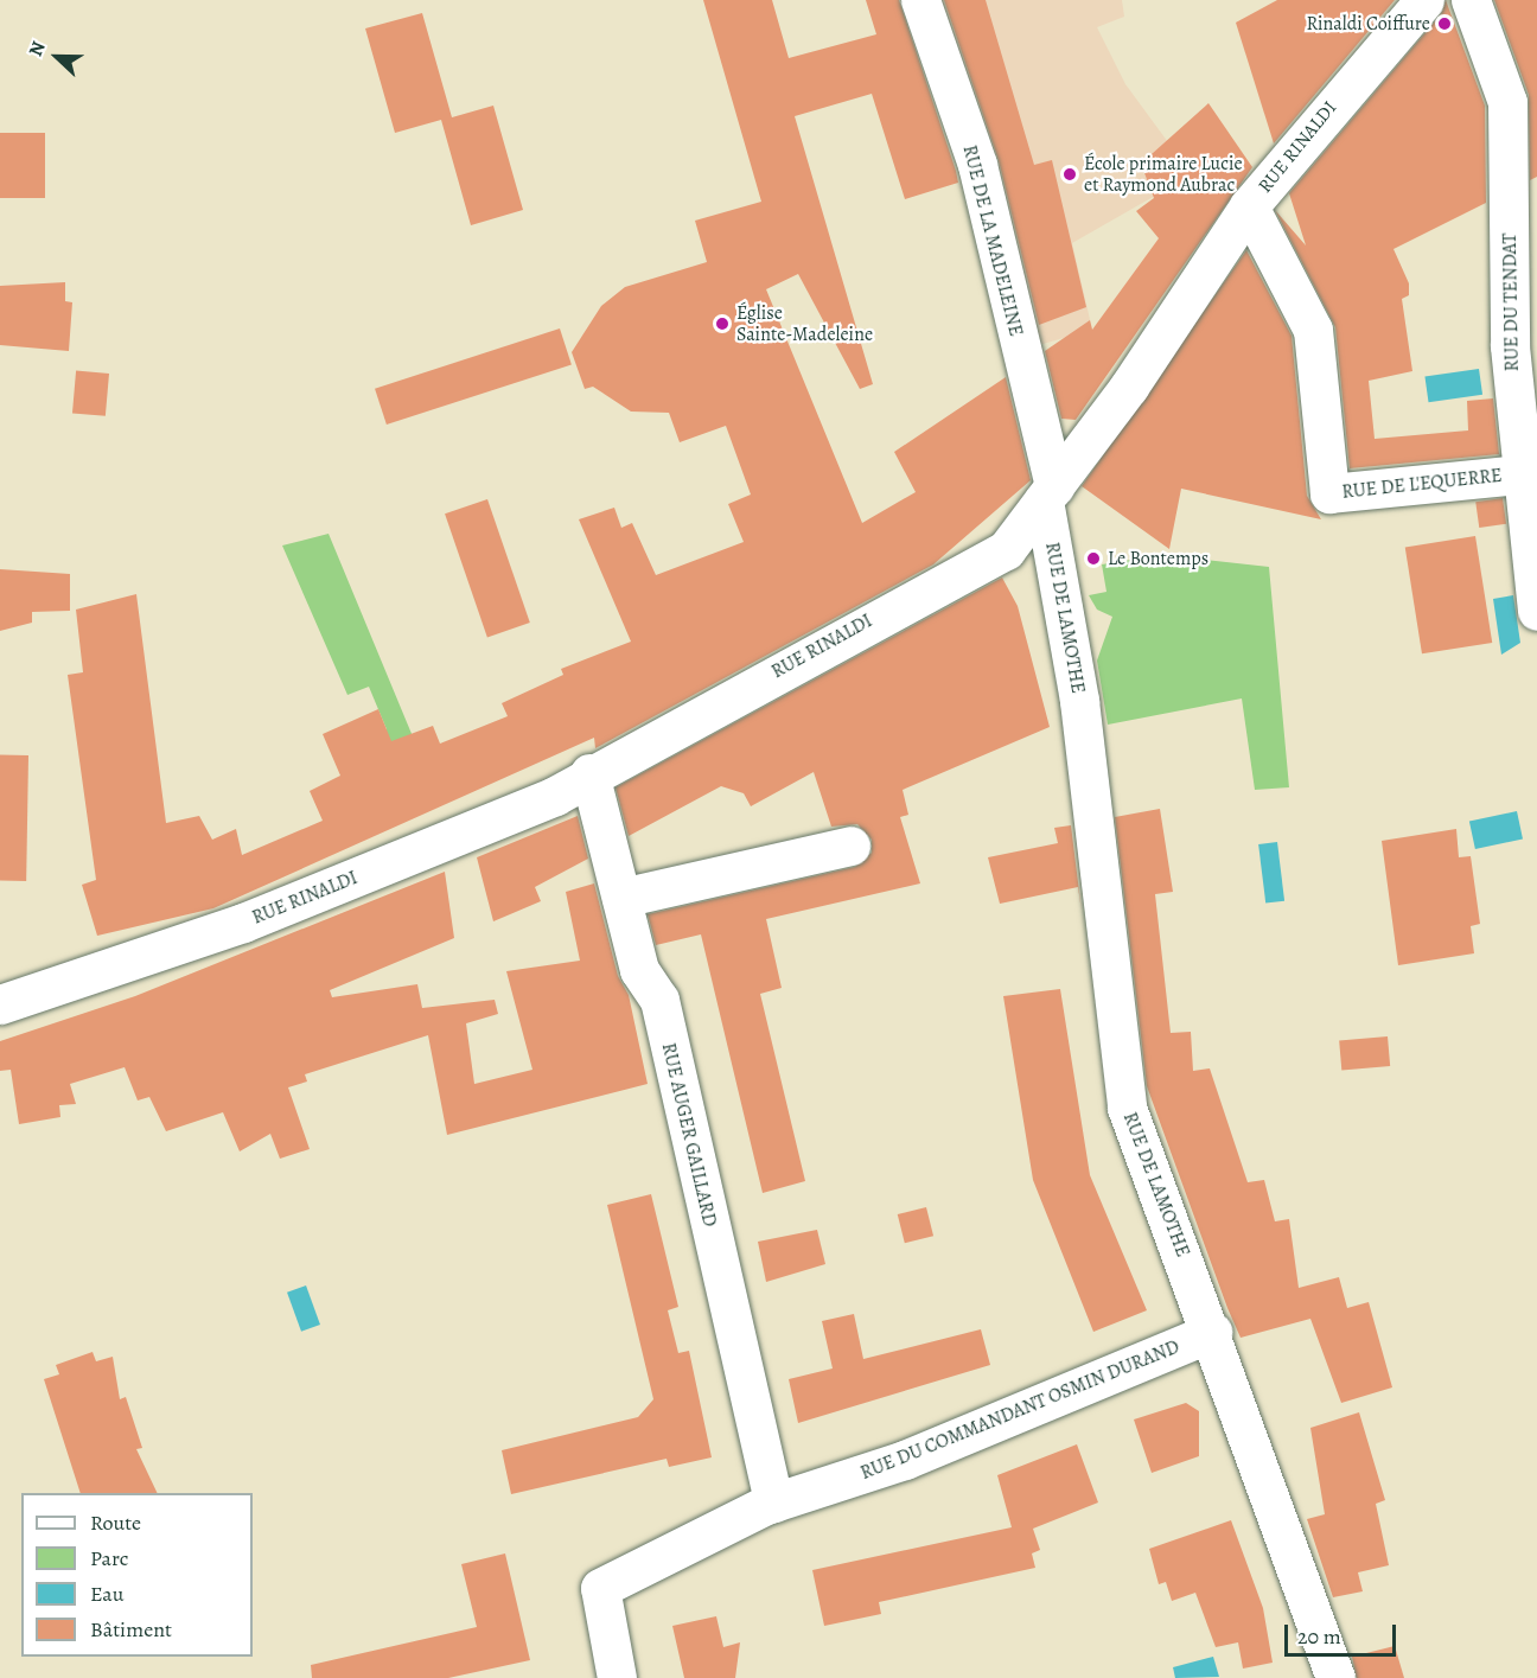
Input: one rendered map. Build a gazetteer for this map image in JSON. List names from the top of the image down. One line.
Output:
{"streets":{"street":["RUE RINALDI","RUE DE LA MADELEINE","RUE DU TENDAT","RUE DE L'EQUERRE","RUE DE LAMOTHE","RUE AUGER GAILLARD","RUE DU COMMANDANT OSMIN DURAND"]},"crossings":[["RUE RINALDI","RUE DE LA MADELEINE"],["RUE RINALDI","RUE DE L'EQUERRE"],["RUE RINALDI","RUE DE LAMOTHE"],["RUE RINALDI","RUE AUGER GAILLARD"],["RUE DE LA MADELEINE","RUE DE LAMOTHE"],["RUE DU TENDAT","RUE DE L'EQUERRE"],["RUE DE LAMOTHE","RUE DU COMMANDANT OSMIN DURAND"],["RUE AUGER GAILLARD","RUE DU COMMANDANT OSMIN DURAND"]],"places":["Rinaldi Coiffure","École primaire Lucie et Raymond Aubrac","Église Sainte-Madeleine","Le Bontemps"],"legend":["Route","Parc","Eau","Bâtiment"],"scale_bar":"20 m","north":"left"}
